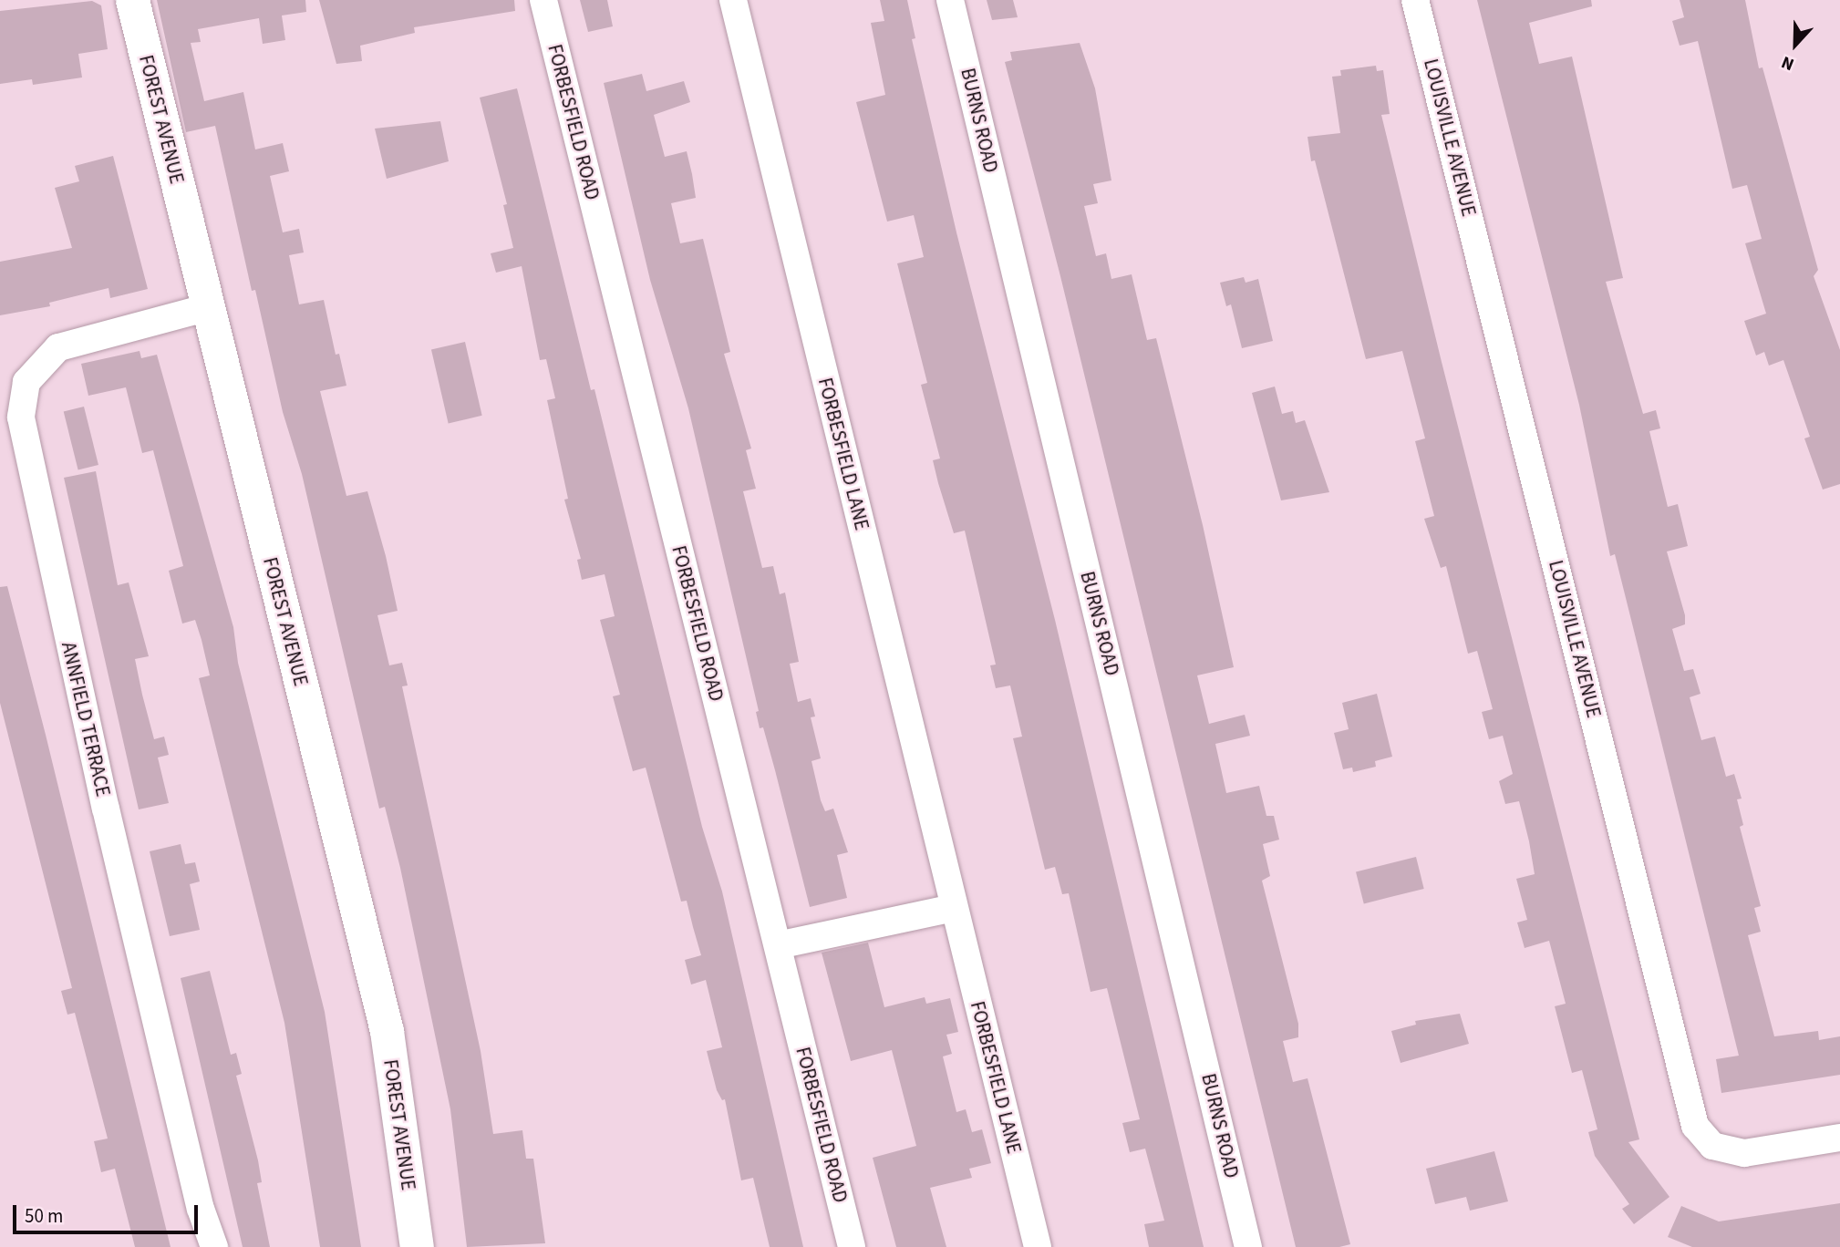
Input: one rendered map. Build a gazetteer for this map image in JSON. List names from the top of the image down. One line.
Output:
{"streets":{"street":["FOREST AVENUE","BURNS ROAD","FORBESFIELD ROAD","LOUISVILLE AVENUE","FORBESFIELD LANE","ANNFIELD TERRACE"]},"crossings":[["FOREST AVENUE","ANNFIELD TERRACE"]],"scale_bar":"50 m","north":"bottom"}
